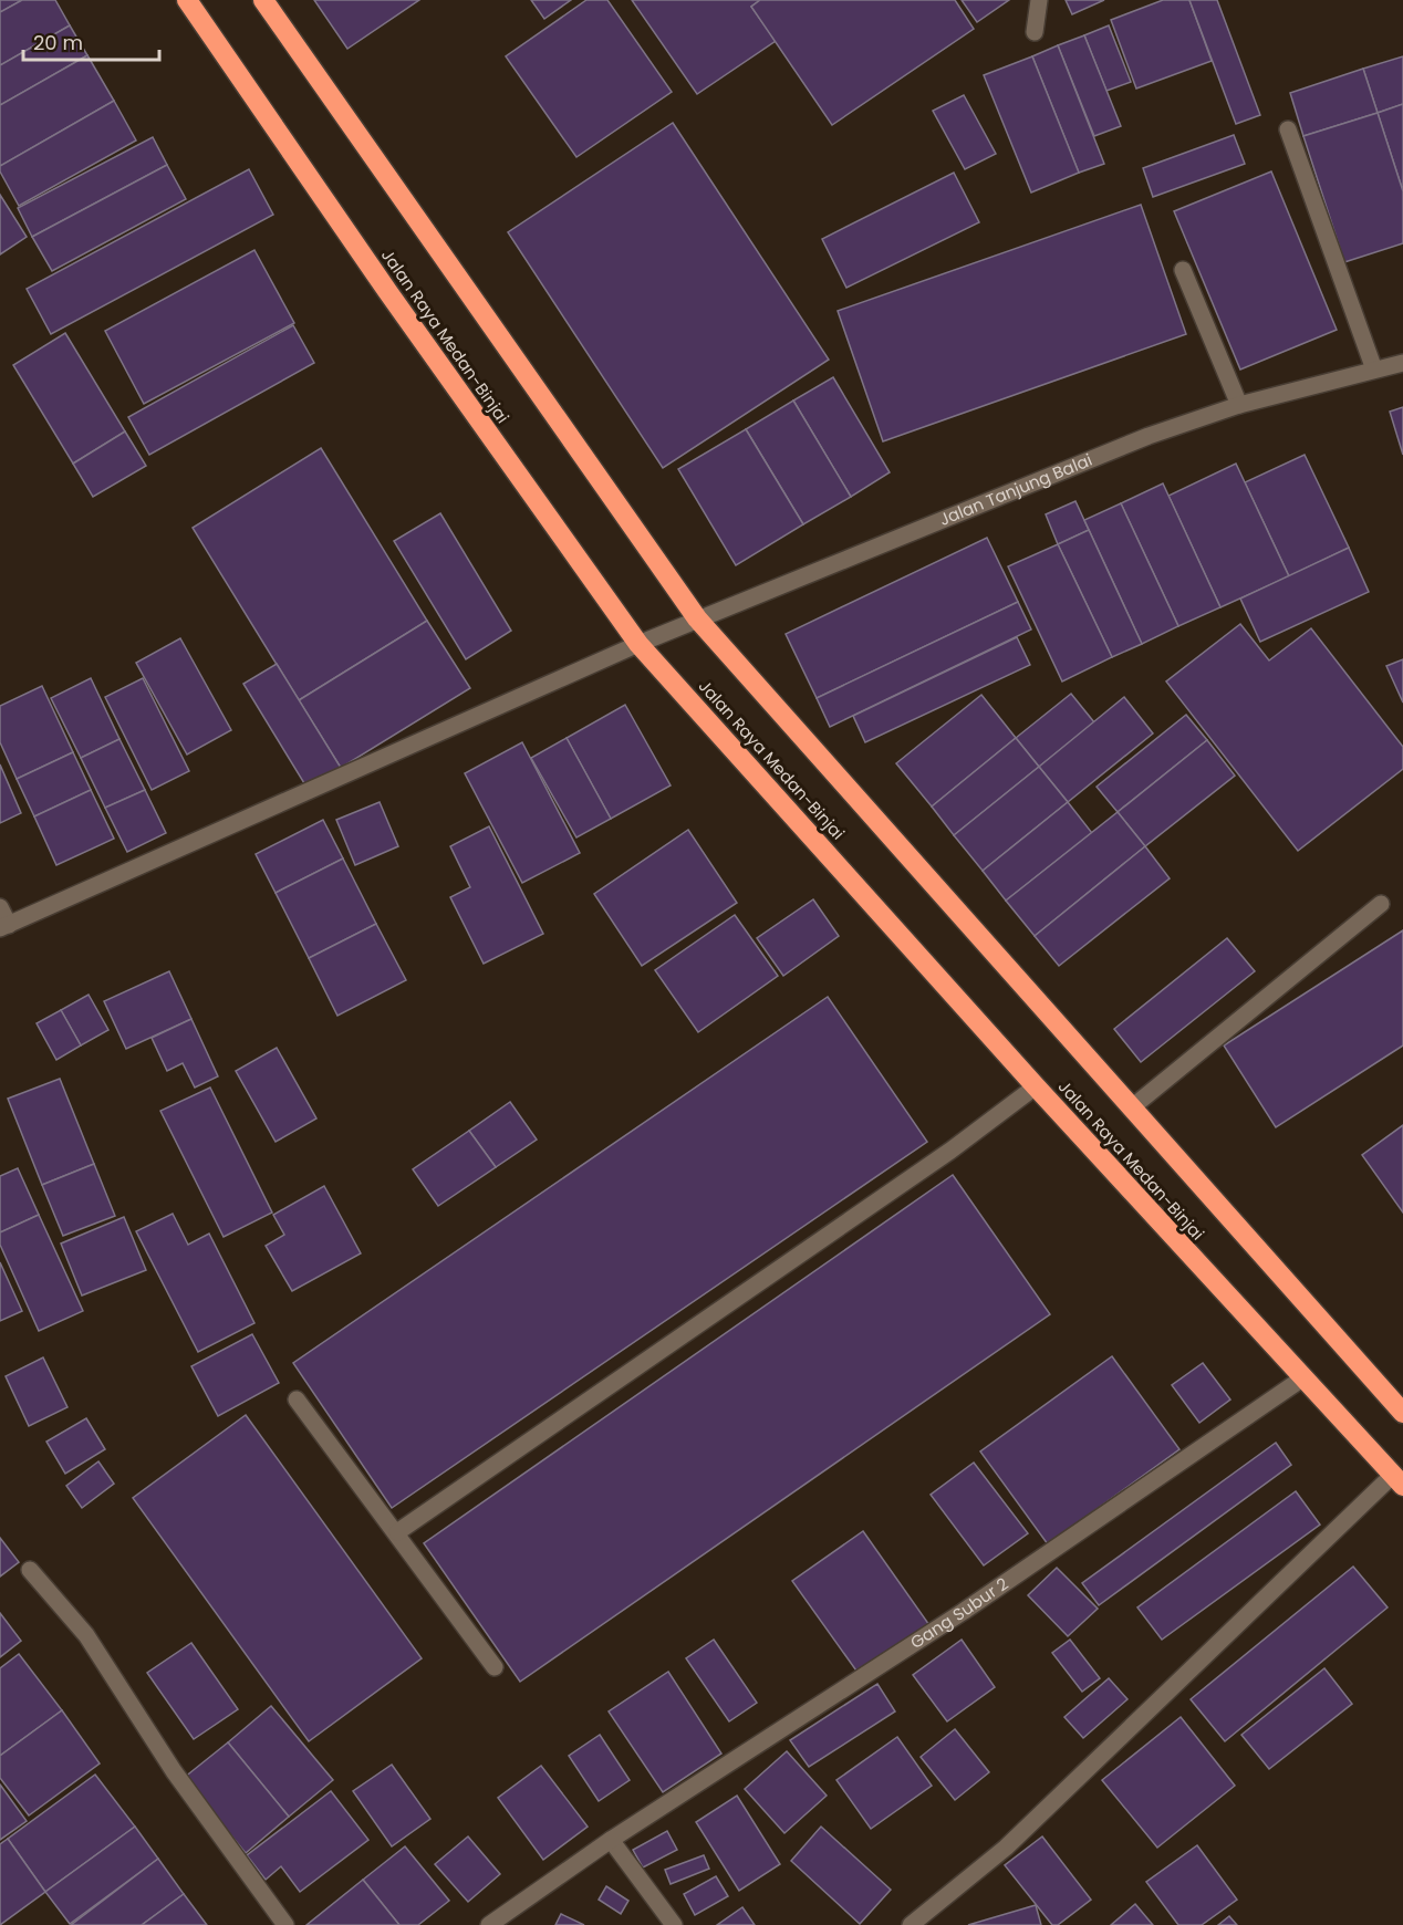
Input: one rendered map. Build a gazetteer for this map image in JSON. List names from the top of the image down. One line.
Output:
{"streets":{"highway":["Jalan Raya Medan-Binjai"],"street":["Jalan Tanjung Balai","Gang Subur 2"]},"crossings":[["Jalan Raya Medan-Binjai","Jalan Tanjung Balai"],["Jalan Raya Medan-Binjai","Gang Subur 2"]],"scale_bar":"20 m"}
